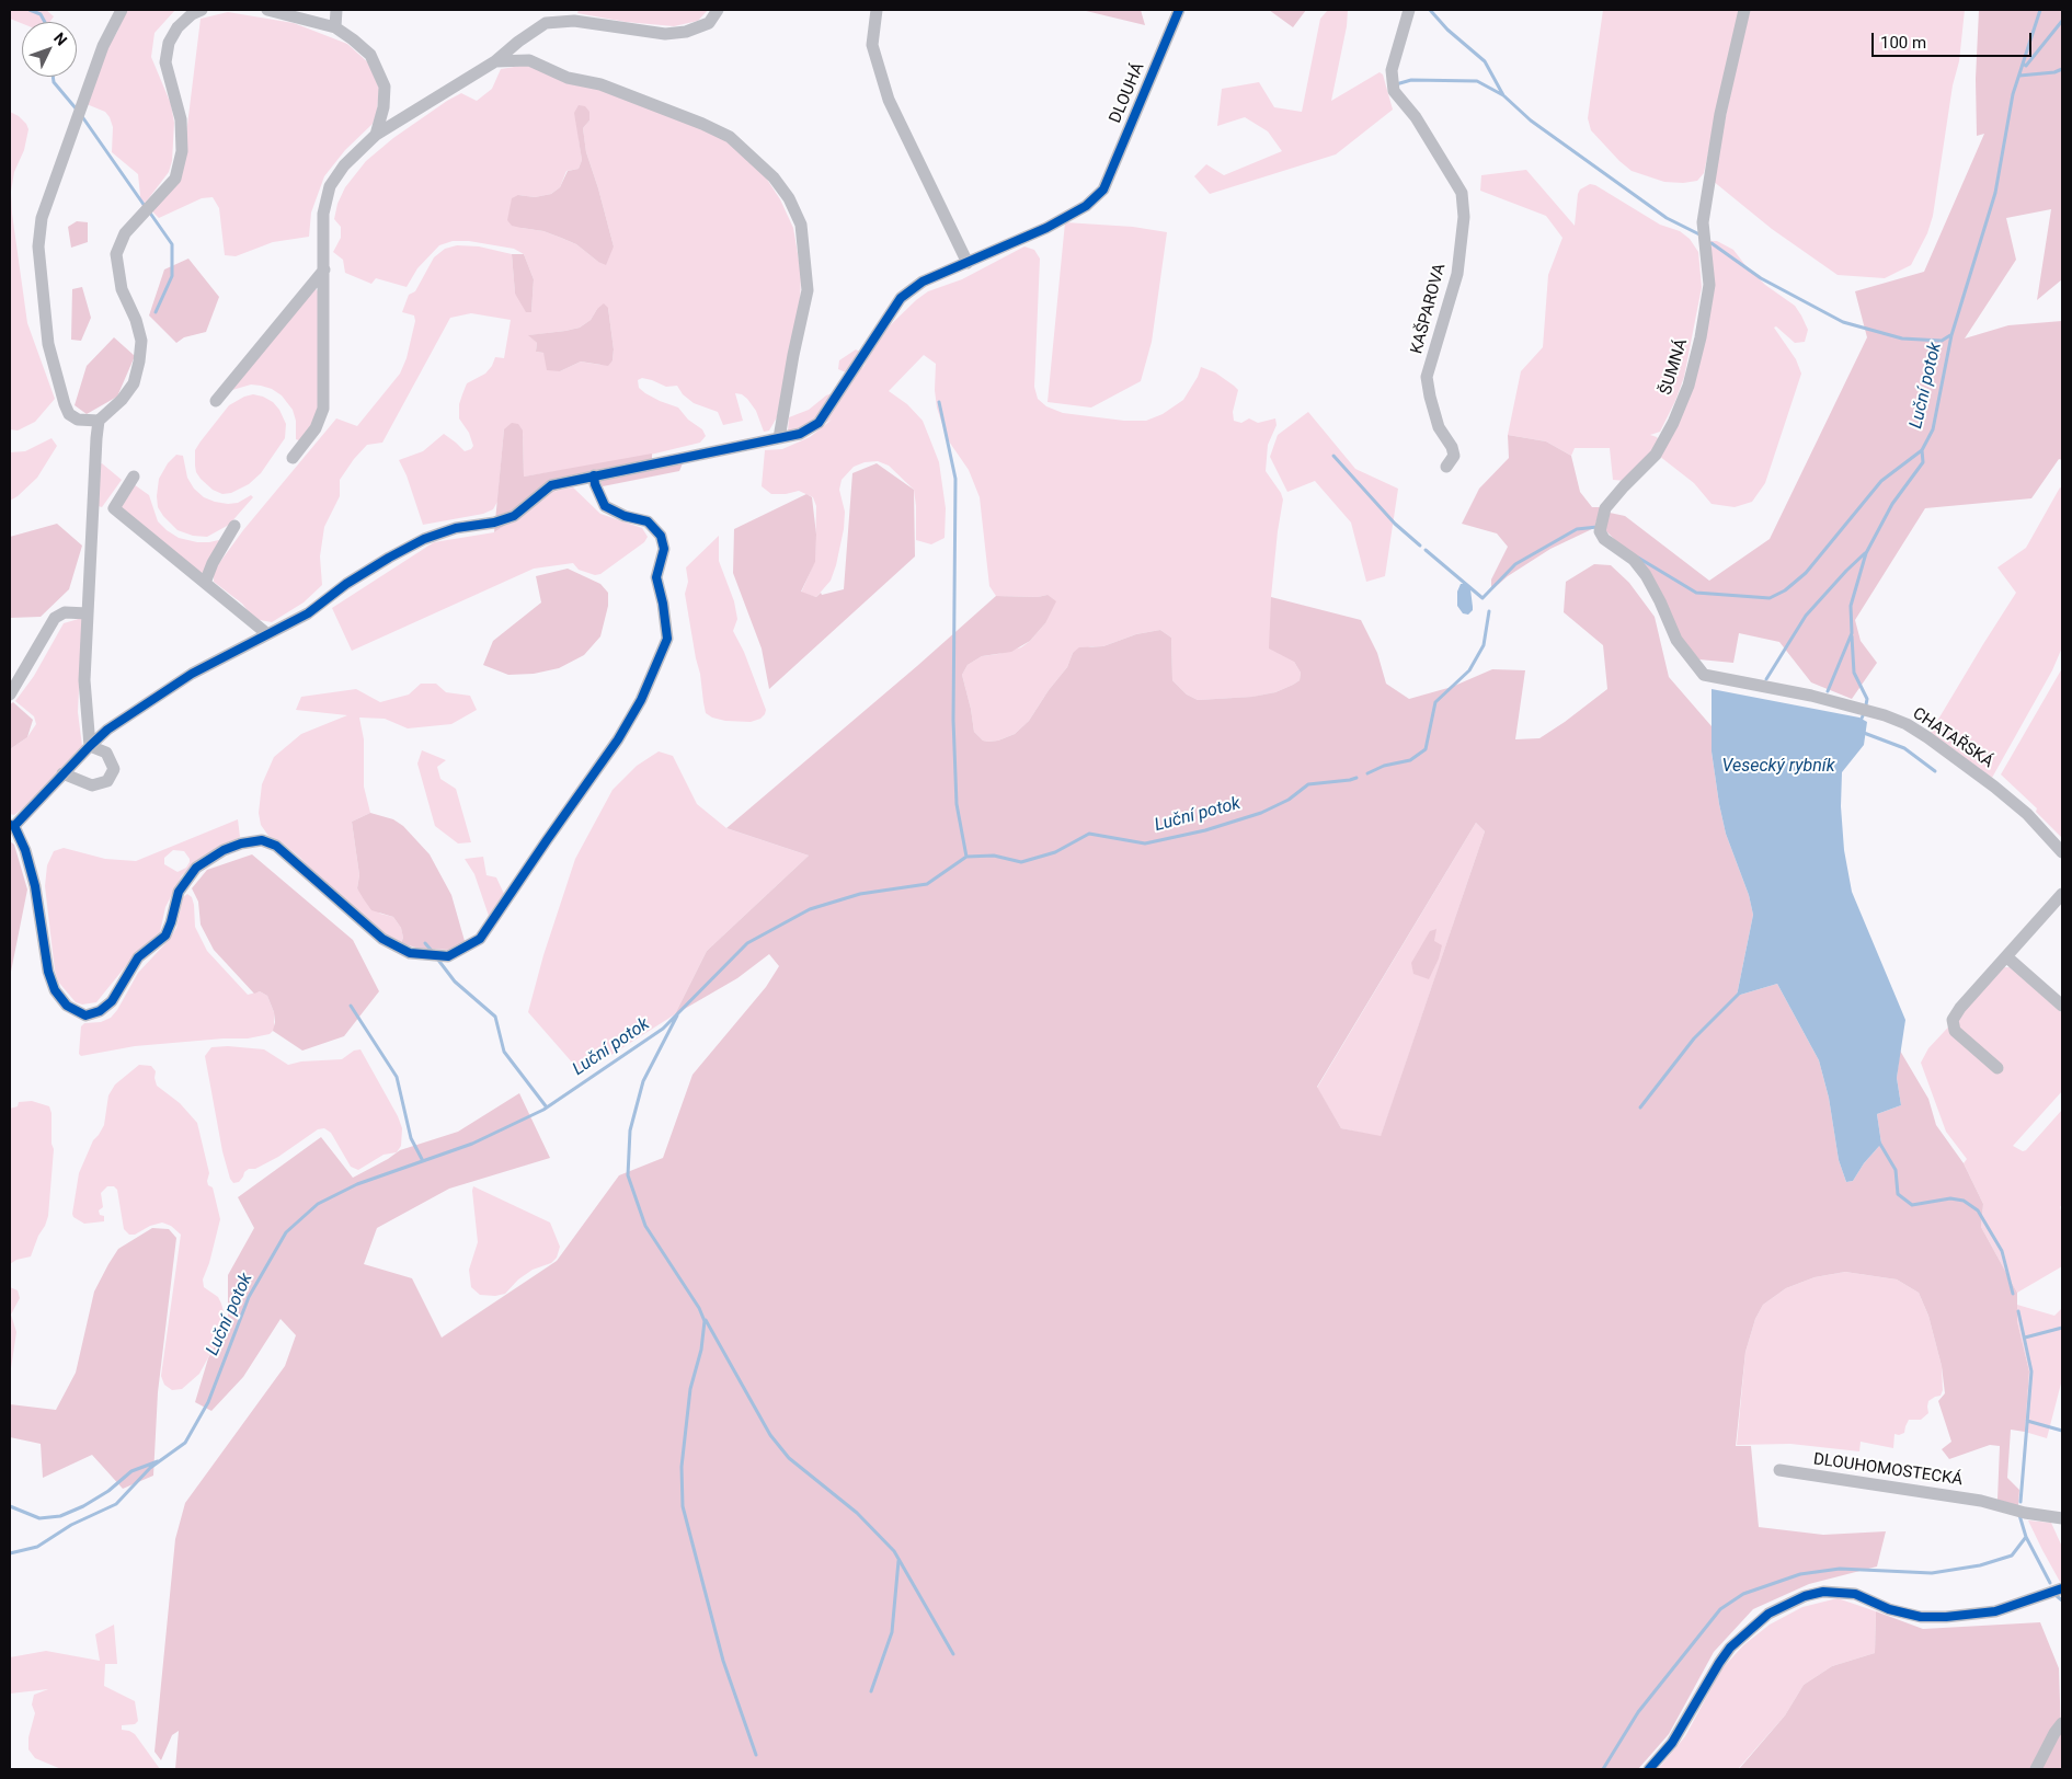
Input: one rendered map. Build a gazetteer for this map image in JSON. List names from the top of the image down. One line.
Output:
{"streets":{"street":["DLOUHÁ","KAŠPAROVA","ŠUMNÁ","CHATAŘSKÁ","DLOUHOMOSTECKÁ"]},"crossings":[["ŠUMNÁ","CHATAŘSKÁ"]],"water":["Luční potok","Vesecký rybník"],"scale_bar":"100 m","north":"top right"}
